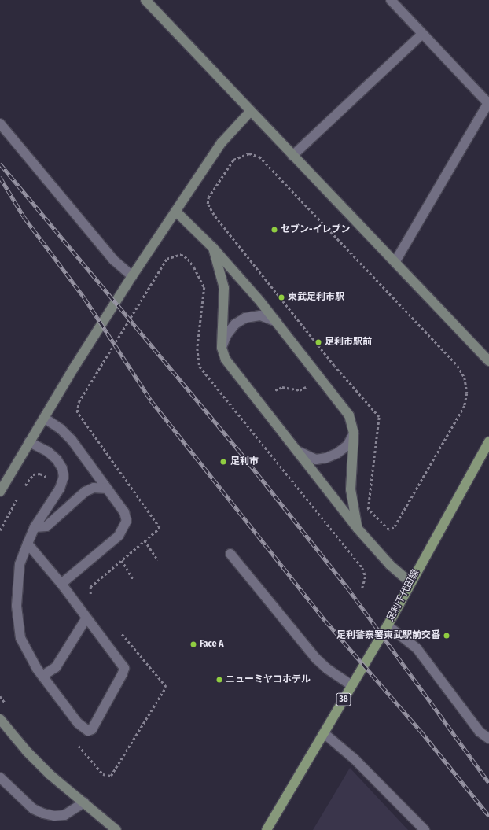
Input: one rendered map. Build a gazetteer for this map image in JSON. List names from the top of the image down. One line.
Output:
{"streets":{"main road":["足利千代田線","38"]},"places":["セブン-イレブン","東武足利市駅","足利市駅前","足利市","足利警察署東武駅前交番","Face A","ニューミヤコホテル"]}
